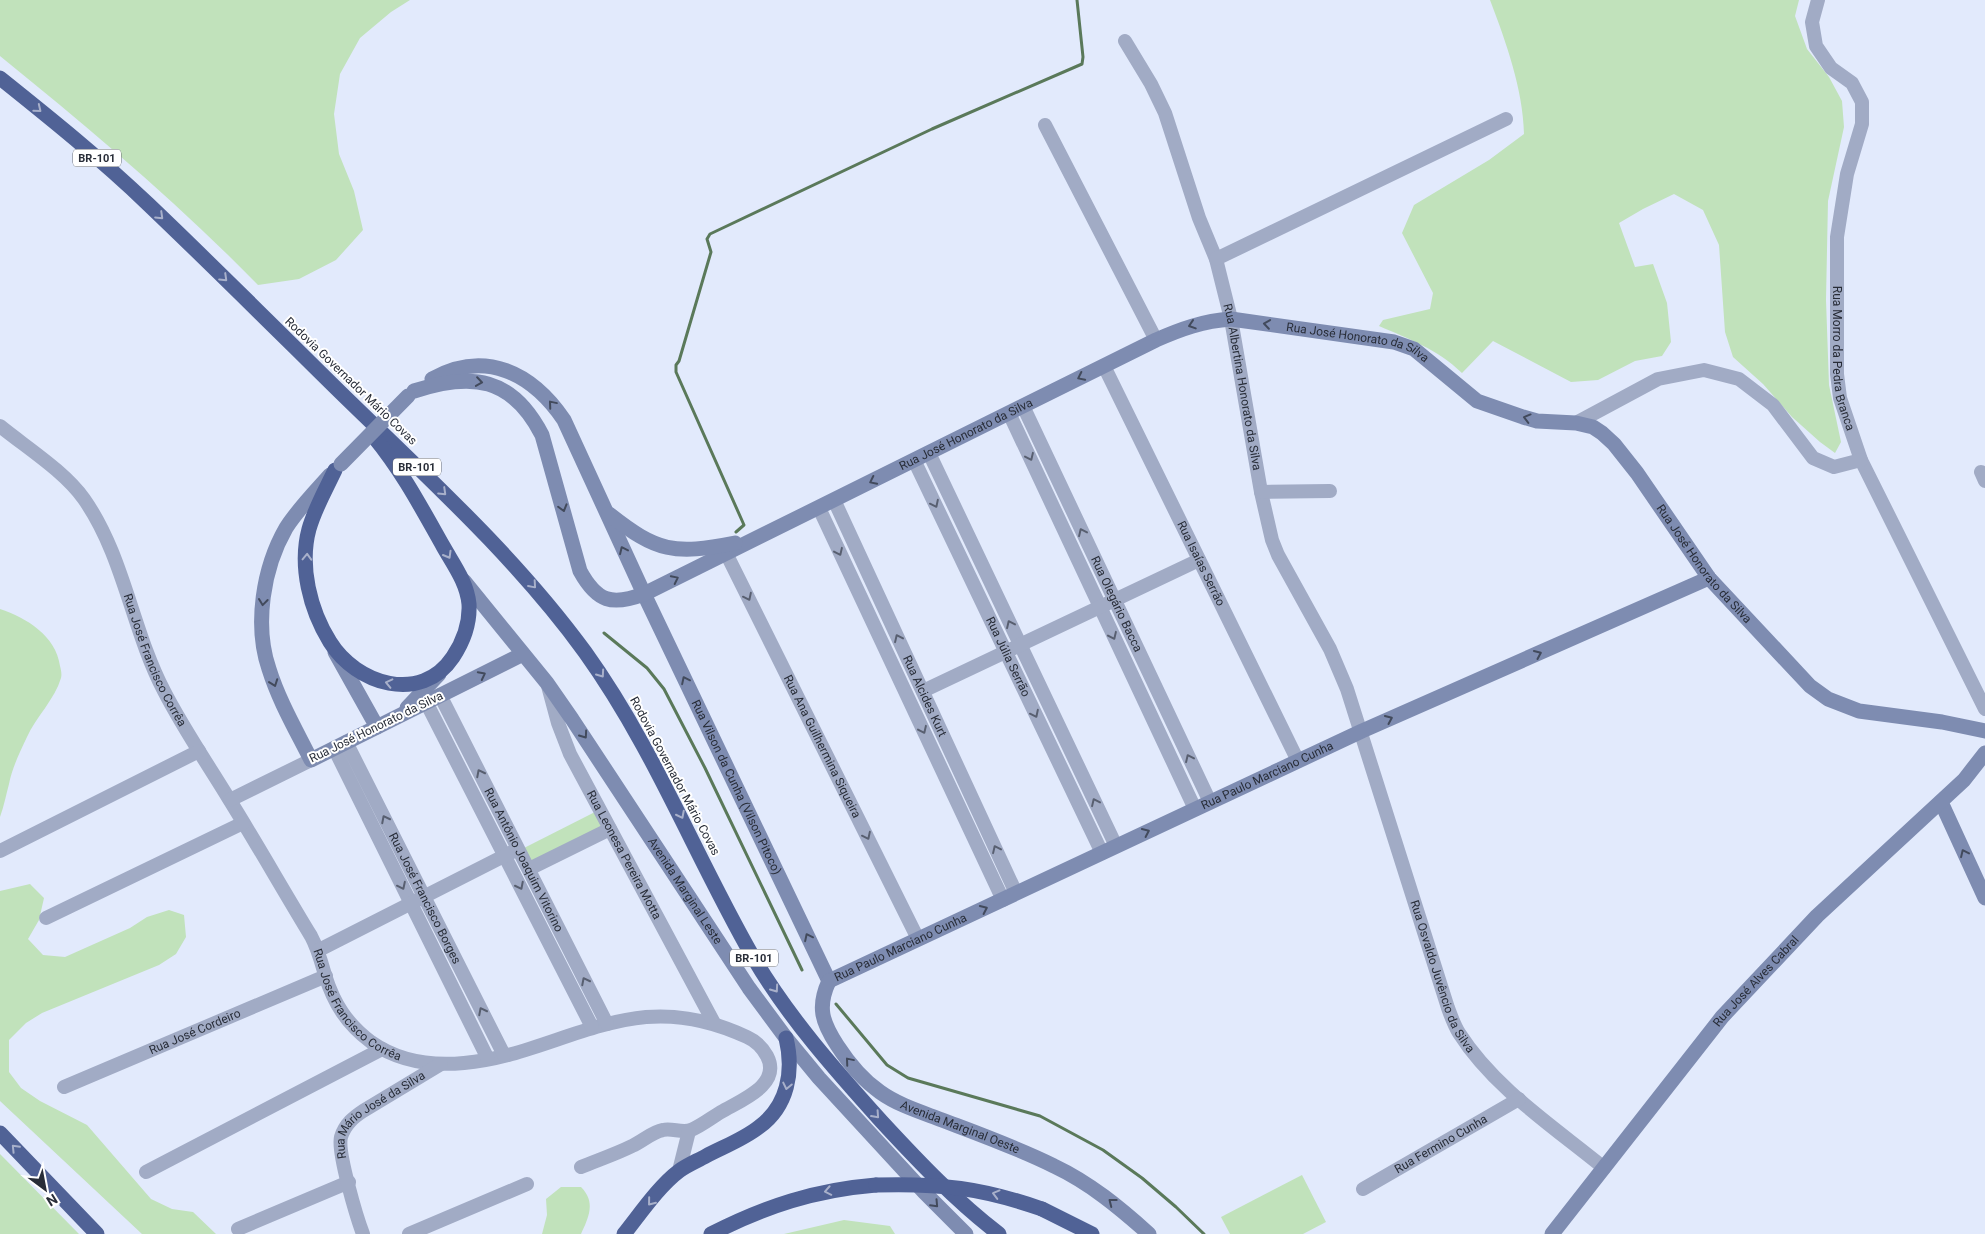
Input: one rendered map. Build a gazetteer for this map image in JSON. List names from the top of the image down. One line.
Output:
{"streets":{"highway":["BR-101","Rodovia Governador Mário Covas"],"main road":["Rua José Honorato da Silva","Rua Paulo Marciano Cunha","Rua Vilson da Cunha (Vilson Pitoco)","Avenida Marginal Leste","Rua José Alves Cabral","Avenida Marginal Oeste"],"street":["Rua Morro da Pedra Branca","Rua Albertina Honorato da Silva","Rua Isaías Serrão","Rua Olegário Bacca","Rua Júlia Serrão","Rua José Francisco Corrêa","Rua Alcides Kurt","Rua Ana Guilhermina Siqueira","Rua Leonesa Pereira Motta","Rua Antônio Joaquim Vitorino","Rua José Francisco Borges","Rua Osvaldo Juvêncio da Silva","Rua José Cordeiro","Rua Mário José da Silva","Rua Fermino Cunha"]},"crossings":[["Rua José Honorato da Silva","Rua Albertina Honorato da Silva"],["Rua José Honorato da Silva","Rua Isaías Serrão"],["Rua José Honorato da Silva","Rua Olegário Bacca"],["Rua José Honorato da Silva","Rua Júlia Serrão"],["Rua José Honorato da Silva","Rua José Francisco Corrêa"],["Rua José Honorato da Silva","Rua Alcides Kurt"],["Rua José Honorato da Silva","Rua Ana Guilhermina Siqueira"],["Rua José Honorato da Silva","Rua Paulo Marciano Cunha"],["Rua José Honorato da Silva","Rua Vilson da Cunha (Vilson Pitoco)"],["Rua José Honorato da Silva","Rua Antônio Joaquim Vitorino"],["Rua José Honorato da Silva","Avenida Marginal Leste"],["Rua José Honorato da Silva","Rua José Francisco Borges"],["Rua Albertina Honorato da Silva","Rua Paulo Marciano Cunha"],["Rua Albertina Honorato da Silva","Rua Osvaldo Juvêncio da Silva"],["Rua Isaías Serrão","Rua Paulo Marciano Cunha"],["Rua Olegário Bacca","Rua Paulo Marciano Cunha"],["Rua Júlia Serrão","Rua Paulo Marciano Cunha"],["Rua José Francisco Corrêa","Rua Leonesa Pereira Motta"],["Rua José Francisco Corrêa","Rua Antônio Joaquim Vitorino"],["Rua José Francisco Corrêa","Rua José Francisco Borges"],["Rua José Francisco Corrêa","Rua José Cordeiro"],["Rua José Francisco Corrêa","Rua Mário José da Silva"],["Rua Alcides Kurt","Rua Paulo Marciano Cunha"],["Rua Ana Guilhermina Siqueira","Rua Paulo Marciano Cunha"],["Rua Paulo Marciano Cunha","Rua Vilson da Cunha (Vilson Pitoco)"],["Rua Paulo Marciano Cunha","Rua Osvaldo Juvêncio da Silva"],["Rua Paulo Marciano Cunha","Avenida Marginal Oeste"],["Rua Vilson da Cunha (Vilson Pitoco)","Avenida Marginal Oeste"],["Rua Leonesa Pereira Motta","Avenida Marginal Leste"],["Rua Osvaldo Juvêncio da Silva","Rua José Alves Cabral"],["Rua Osvaldo Juvêncio da Silva","Rua Fermino Cunha"]],"one_way":["Rodovia Governador Mário Covas","Rua Ana Guilhermina Siqueira","Rua Paulo Marciano Cunha","Avenida Marginal Leste","Avenida Marginal Oeste"],"north":"bottom right"}
